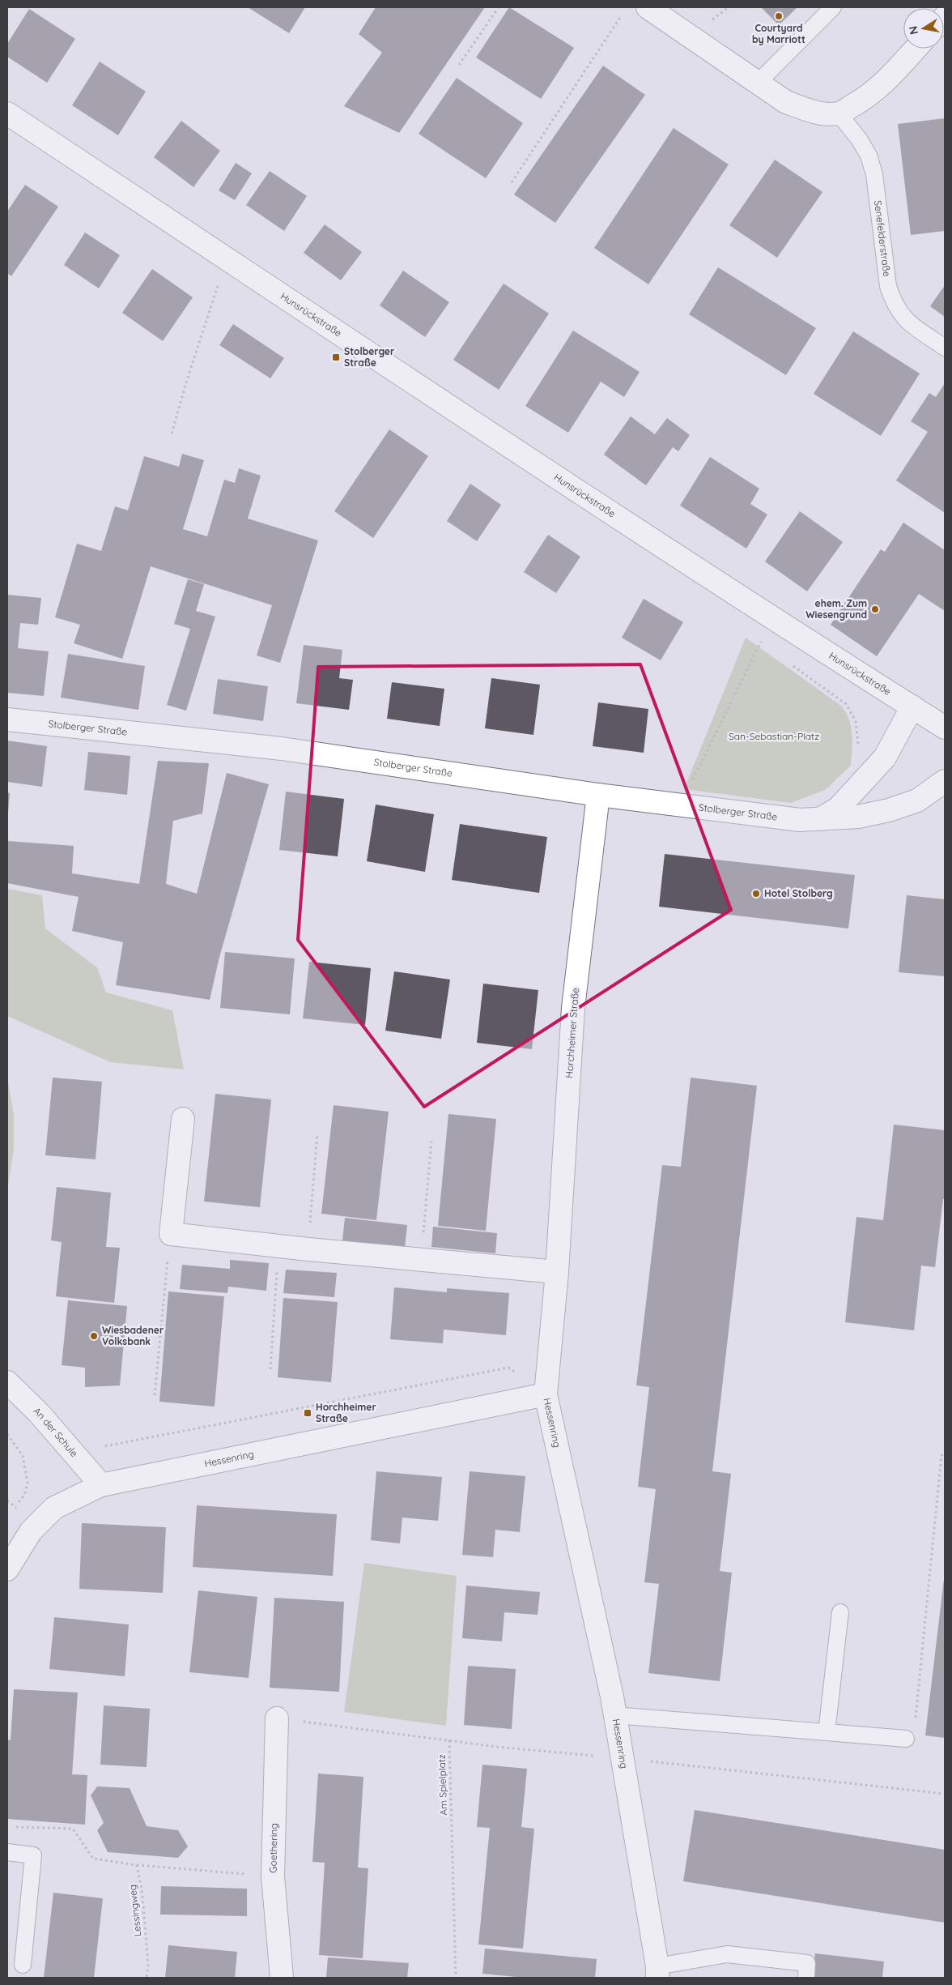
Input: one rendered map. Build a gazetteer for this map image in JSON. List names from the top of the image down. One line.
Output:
{"streets":{"street":["Hunsrückstraße","Stolberger Straße","Horchheimer Straße","Hessenring","An der Schule","Goethering"],"lane":["Senefelderstraße"],"path":["Am Spielplatz","Lessingweg"]},"crossings":[["Stolberger Straße","Horchheimer Straße"],["Horchheimer Straße","Hessenring"],["Hessenring","An der Schule"],["Am Spielplatz","Goethering"]],"parks":["San-Sebastian-Platz"],"places":{"other":["Courtyard by Marriott","ehem. Zum Wiesengrund","Hotel Stolberg","Wiesbadener Volksbank"],"transit":["Stolberger Straße","Horchheimer Straße"]},"north":"left"}
